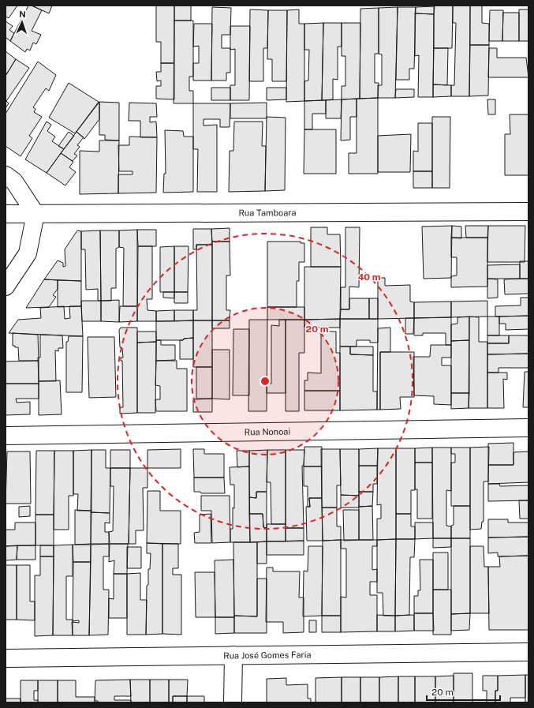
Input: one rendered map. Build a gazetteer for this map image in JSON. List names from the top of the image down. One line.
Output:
{"streets":{"street":["Rua Tamboara","Rua Nonoai","Rua José Gomes Faria"]},"scale_bar":"20 m","north":"top","rings":["40 m","20 m"]}
